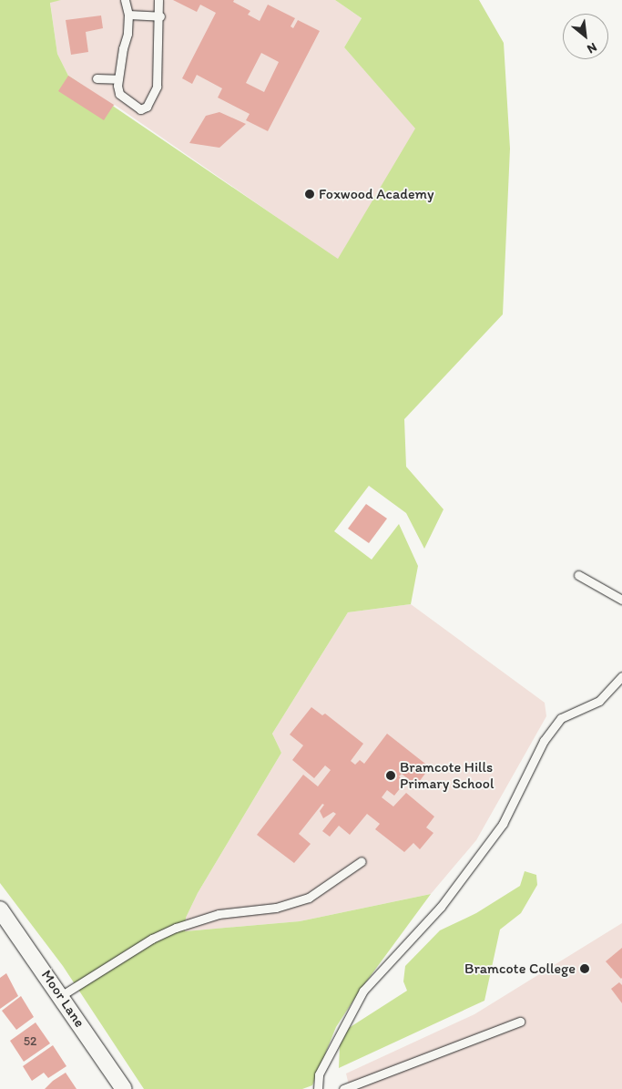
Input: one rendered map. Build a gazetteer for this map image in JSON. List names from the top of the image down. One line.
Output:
{"streets":{"street":["Moor Lane"]},"places":["Foxwood Academy","Bramcote Hills Primary School","Bramcote College"],"house_numbers":["52"],"north":"bottom right"}
